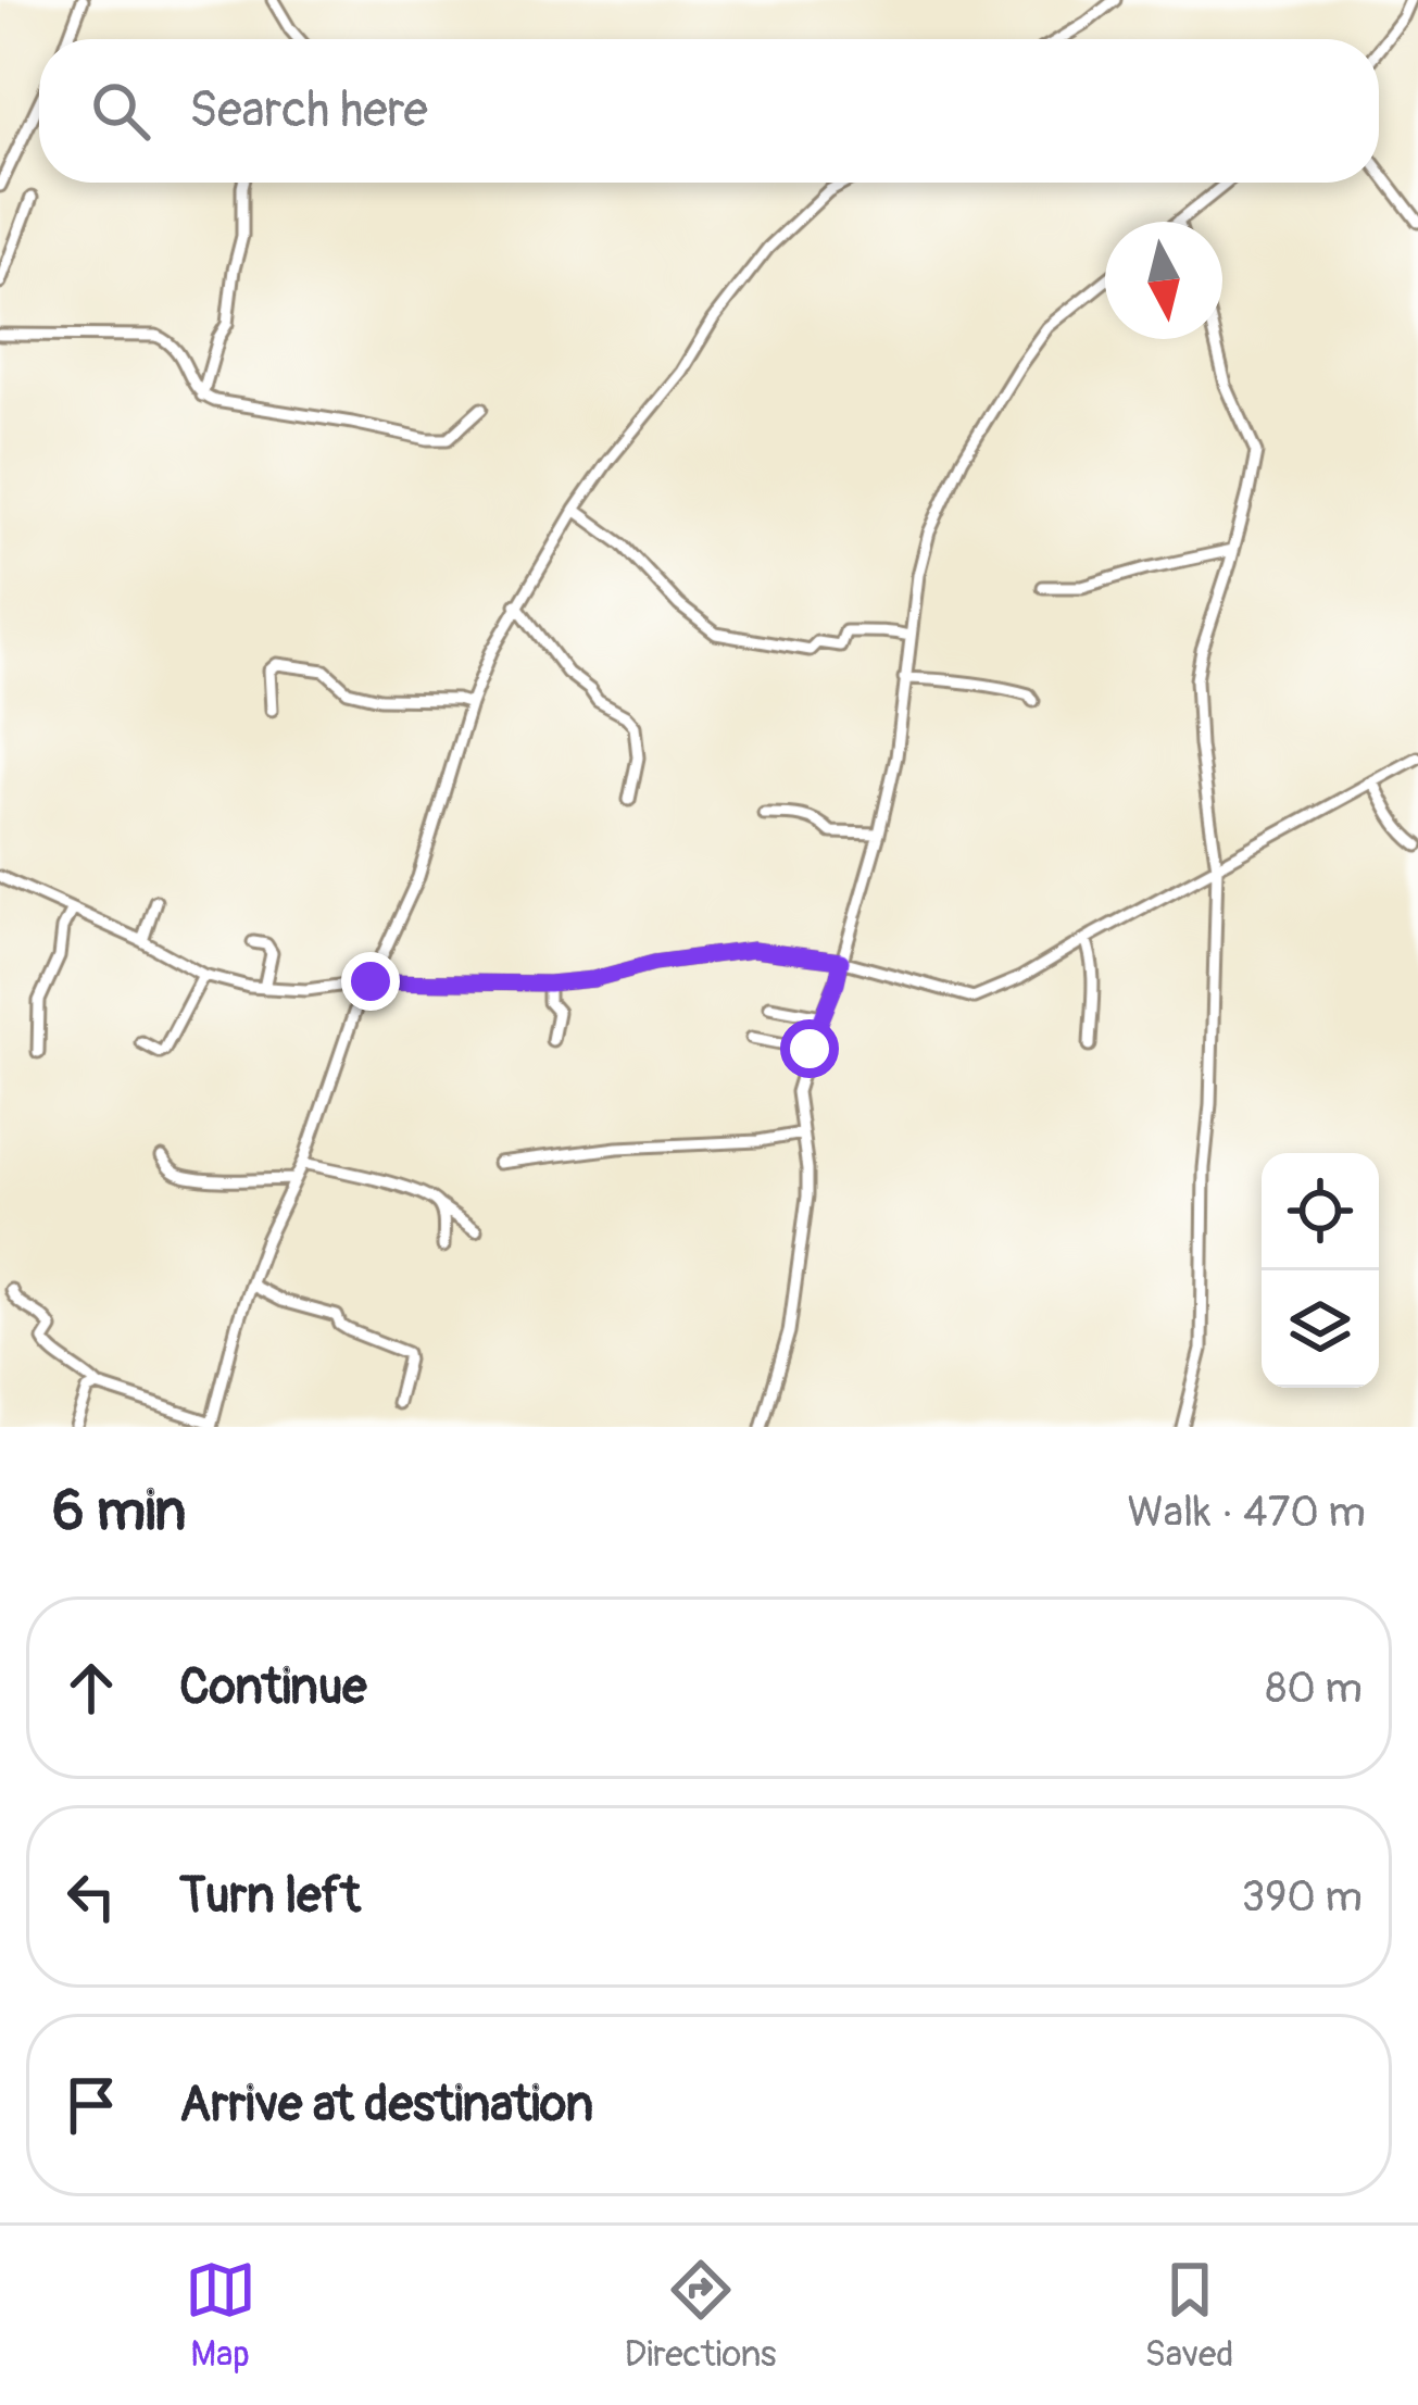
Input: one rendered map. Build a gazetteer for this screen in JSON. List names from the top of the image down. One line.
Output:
{"north":"bottom","page":{"search":"Search here","heading":["6 min","Walk · 470 m"],"list":[["Continue","80 m"],["Turn left","390 m"],"Arrive at destination"],"nav":["Map","Directions","Saved"]}}
